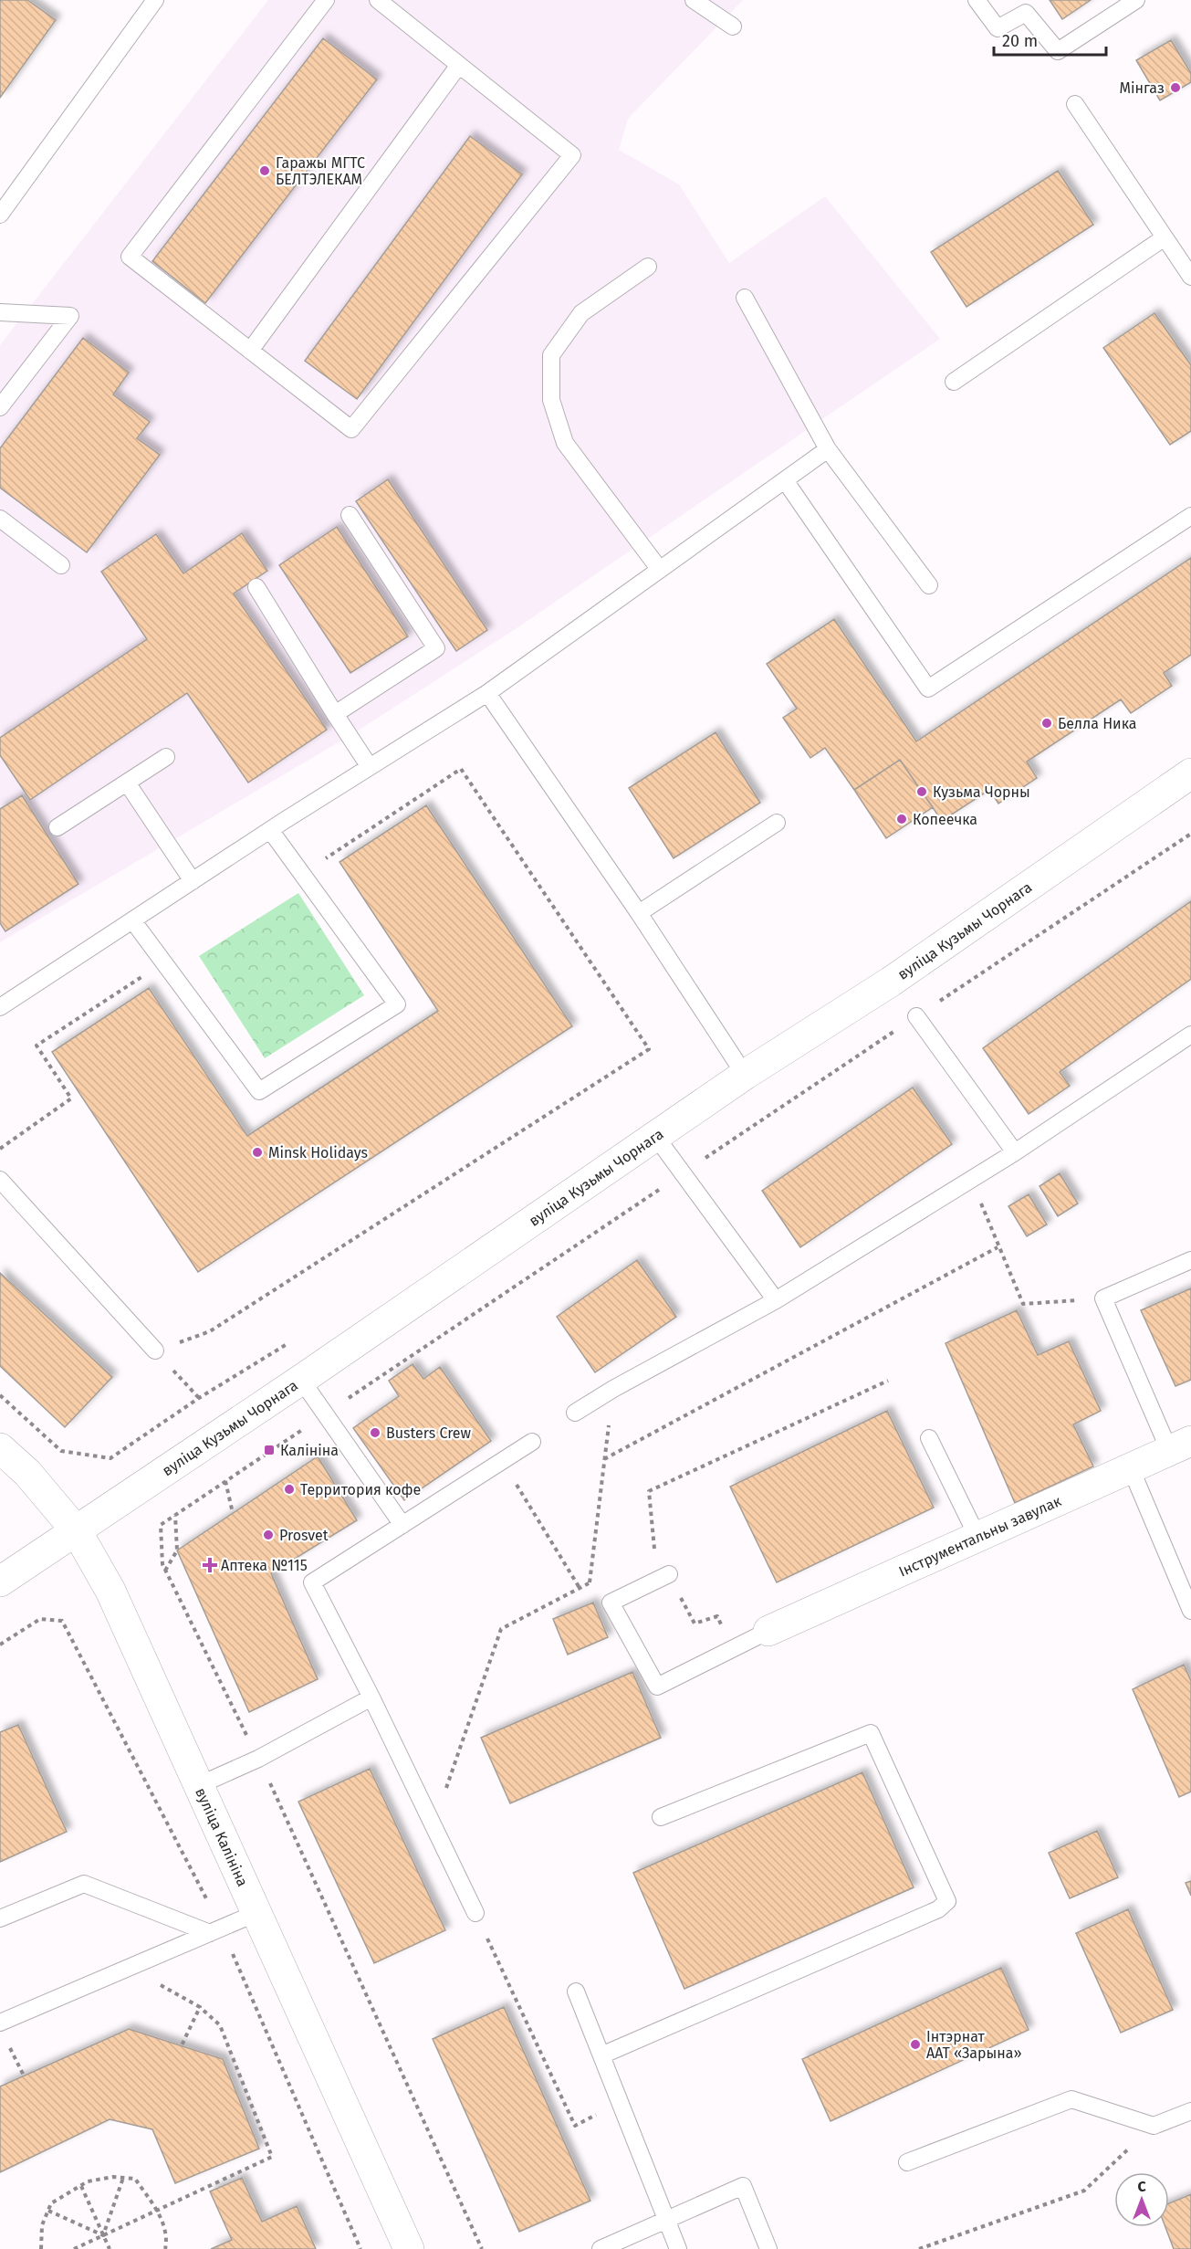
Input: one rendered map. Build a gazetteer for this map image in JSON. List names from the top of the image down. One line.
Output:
{"streets":{"main road":["вуліца Кузьмы Чорнага","Інструментальны завулак","вуліца Калініна"]},"crossings":[["вуліца Кузьмы Чорнага","вуліца Калініна"]],"places":{"other":["Мінгаз","Гаражы МГТС БЕЛТЭЛЕКАМ","Белла Ника","Кузьма Чорны","Копеечка","Minsk Holidays","Busters Crew","Территория кофе","Prosvet","Інтэрнат ААТ «Зарына»"],"transit":["Калініна"],"health":["Аптека №115"]},"scale_bar":"20 m","north":"top"}
